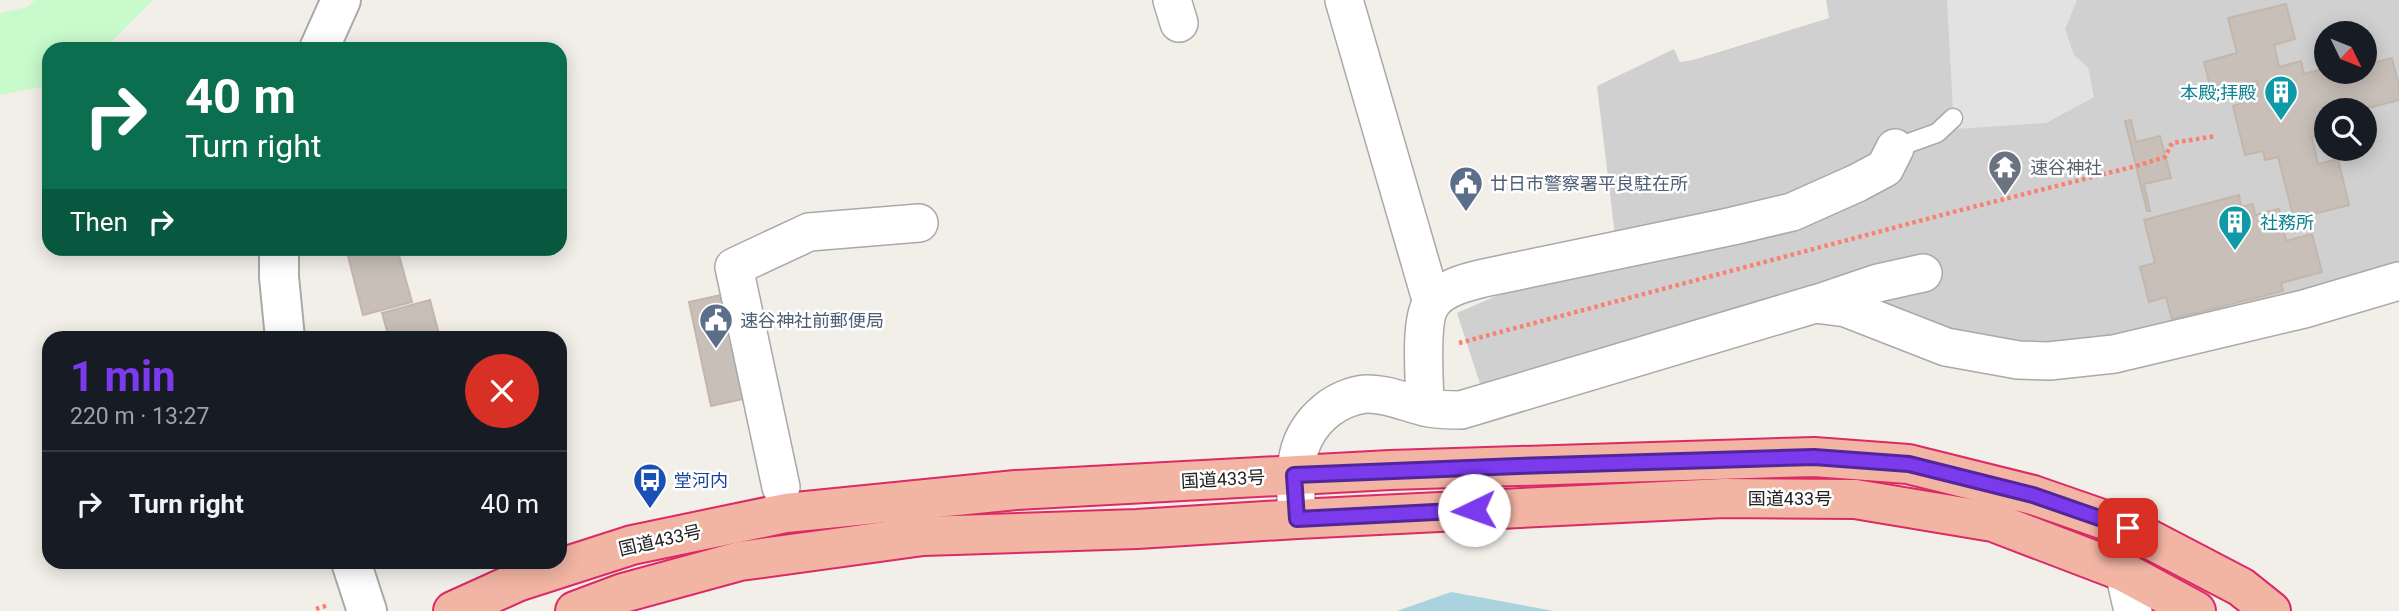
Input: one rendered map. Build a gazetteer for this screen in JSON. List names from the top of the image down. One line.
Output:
{"streets":{"highway":["国道433号"]},"places":{"building":["本殿;拝殿","社務所"],"temple":["速谷神社"],"public building":["廿日市警察署平良駐在所","速谷神社前郵便局"],"bus stop":["堂河内"]},"north":"bottom right","page":{"turn":["40 m","Turn right"],"then":"Then","heading":["1 min","220 m · 13:27"],"list":[{"name":"Turn right","value":"40 m"}]}}
